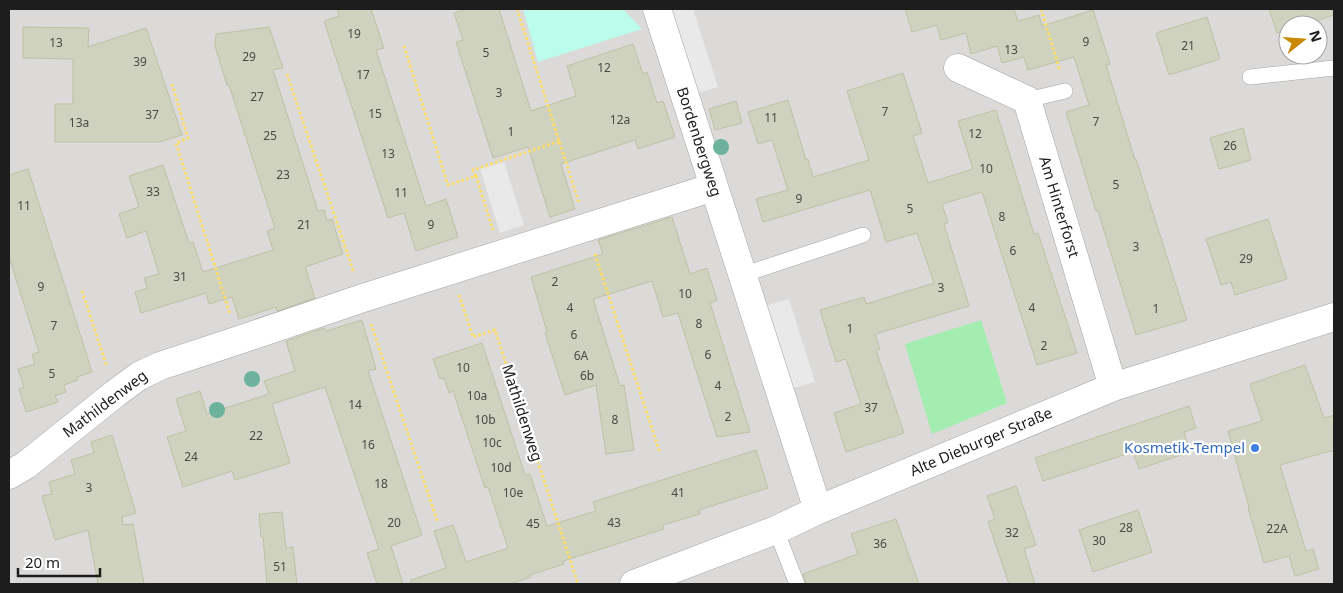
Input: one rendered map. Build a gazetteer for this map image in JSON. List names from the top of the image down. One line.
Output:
{"streets":{"street":["Bordenbergweg","Am Hinterforst","Mathildenweg","Alte Dieburger Straße"]},"crossings":[["Bordenbergweg","Mathildenweg"],["Bordenbergweg","Alte Dieburger Straße"],["Am Hinterforst","Alte Dieburger Straße"]],"places":["Kosmetik-Tempel"],"house_numbers":["19","9","13","21","13","5","29","39","12","17","3","27","7","15","37","11","12a","7","13a","1","12","25","26","13","10","23","5","33","11","9","11","5","8","21","9","3","6","29","31","2","9","3","10","4","4","1","8","7","1","6","2","6","6A","10","5","6b","4","10a","14","37","2","10b","8","22","10c","16","24","10d","18","3","10e","41","20","43","45","28","22A","32","30","36","51"],"scale_bar":"20 m","north":"right"}
